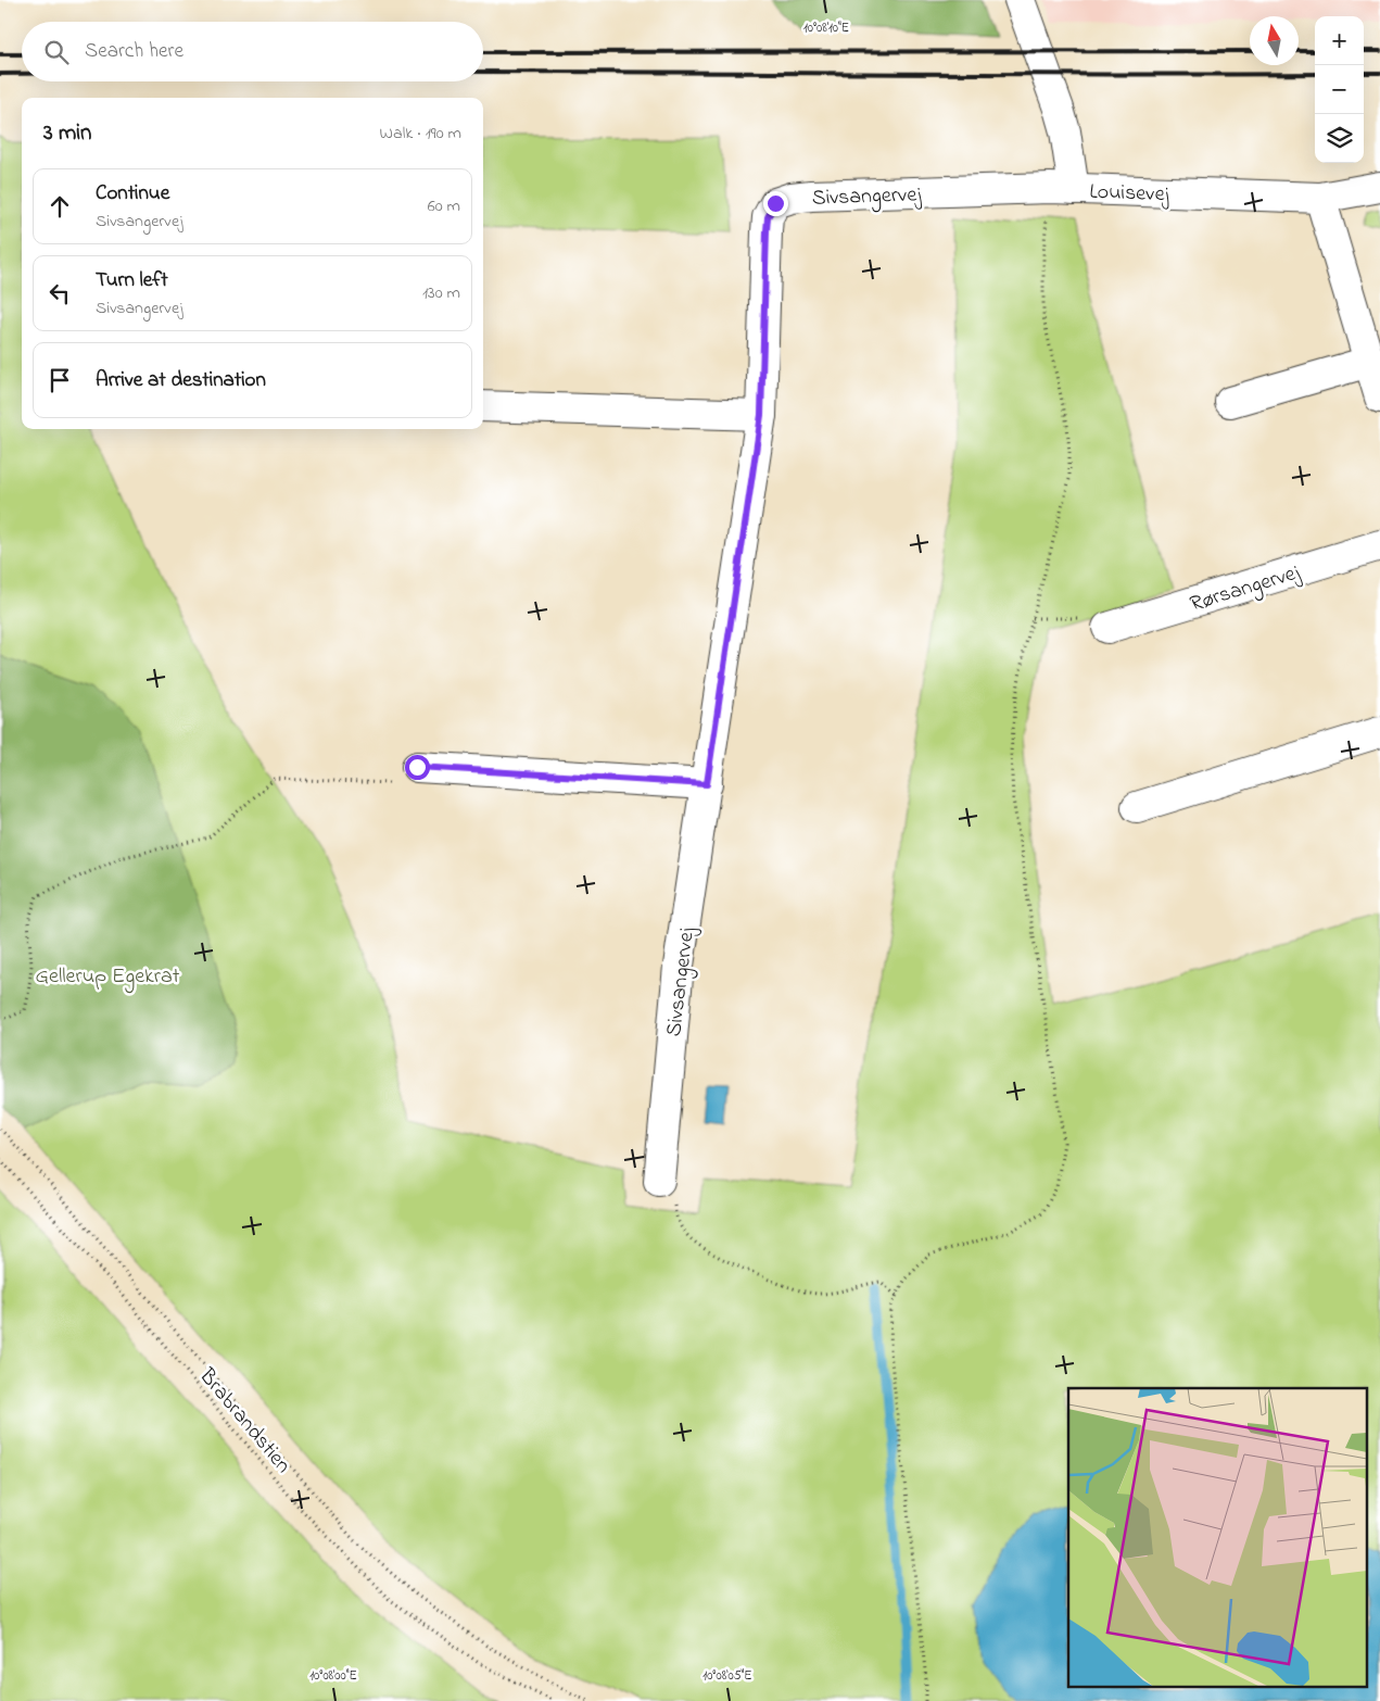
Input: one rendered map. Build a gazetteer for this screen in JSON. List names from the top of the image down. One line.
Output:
{"streets":{"street":["Louisevej","Sivsangervej","Rørsangervej"],"path":["Brabrandstien"]},"crossings":[["Louisevej","Sivsangervej"]],"parks":["Gellerup Egekrat"],"north":"top","page":{"map_buttons":["+","−"],"search":"Search here","heading":["3 min","Walk · 190 m"],"list":[["Continue","Sivsangervej","60 m"],["Turn left","Sivsangervej","130 m"],"Arrive at destination"]},"coordinates":["10°08'10\"E","10°08'00\"E","10°08'05\"E"]}
